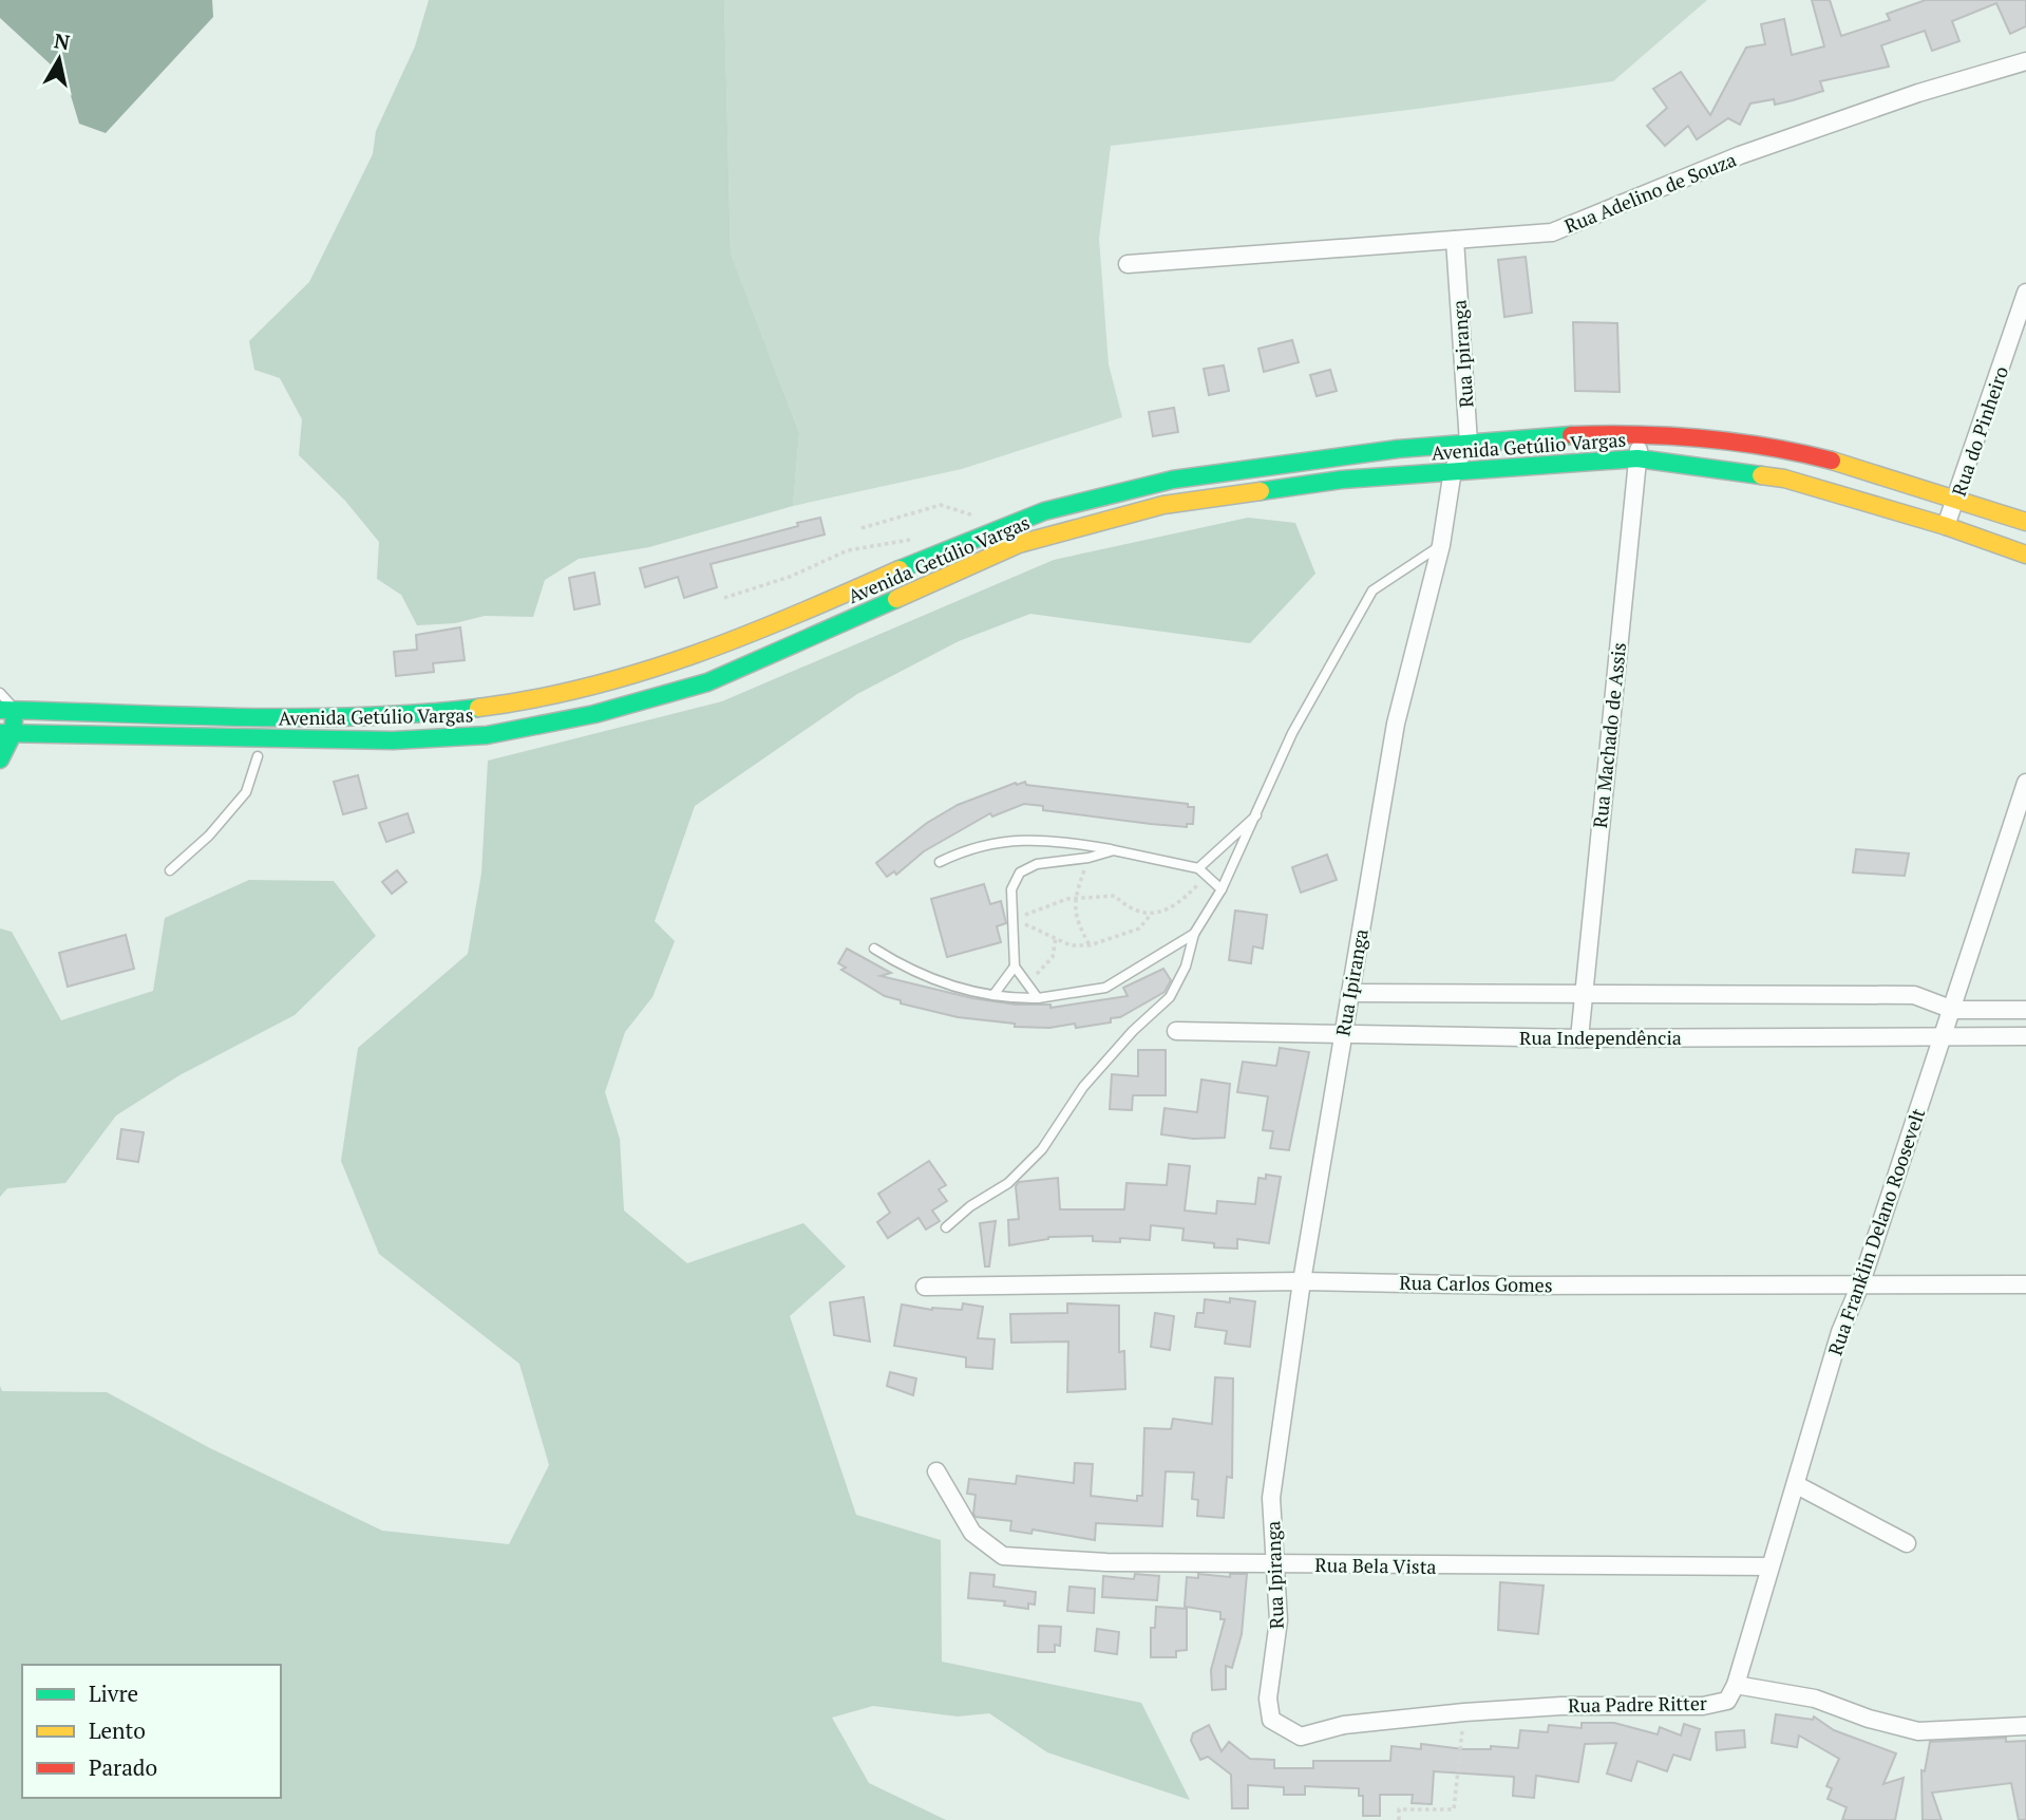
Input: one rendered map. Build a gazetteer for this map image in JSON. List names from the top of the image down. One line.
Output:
{"streets":{"main road":["Avenida Getúlio Vargas"],"street":["Rua Adelino de Souza","Rua Ipiranga","Rua do Pinheiro","Rua Machado de Assis","Rua Independência","Rua Franklin Delano Roosevelt","Rua Carlos Gomes","Rua Bela Vista","Rua Padre Ritter"]},"crossings":[["Rua Adelino de Souza","Rua Ipiranga"],["Rua Ipiranga","Avenida Getúlio Vargas"],["Rua Ipiranga","Rua Independência"],["Rua Ipiranga","Rua Carlos Gomes"],["Rua Ipiranga","Rua Bela Vista"],["Rua Ipiranga","Rua Padre Ritter"],["Rua do Pinheiro","Avenida Getúlio Vargas"],["Avenida Getúlio Vargas","Rua Machado de Assis"],["Rua Machado de Assis","Rua Independência"],["Rua Independência","Rua Franklin Delano Roosevelt"],["Rua Franklin Delano Roosevelt","Rua Carlos Gomes"],["Rua Franklin Delano Roosevelt","Rua Bela Vista"],["Rua Franklin Delano Roosevelt","Rua Padre Ritter"]],"legend":["Livre","Lento","Parado"],"north":"top"}
